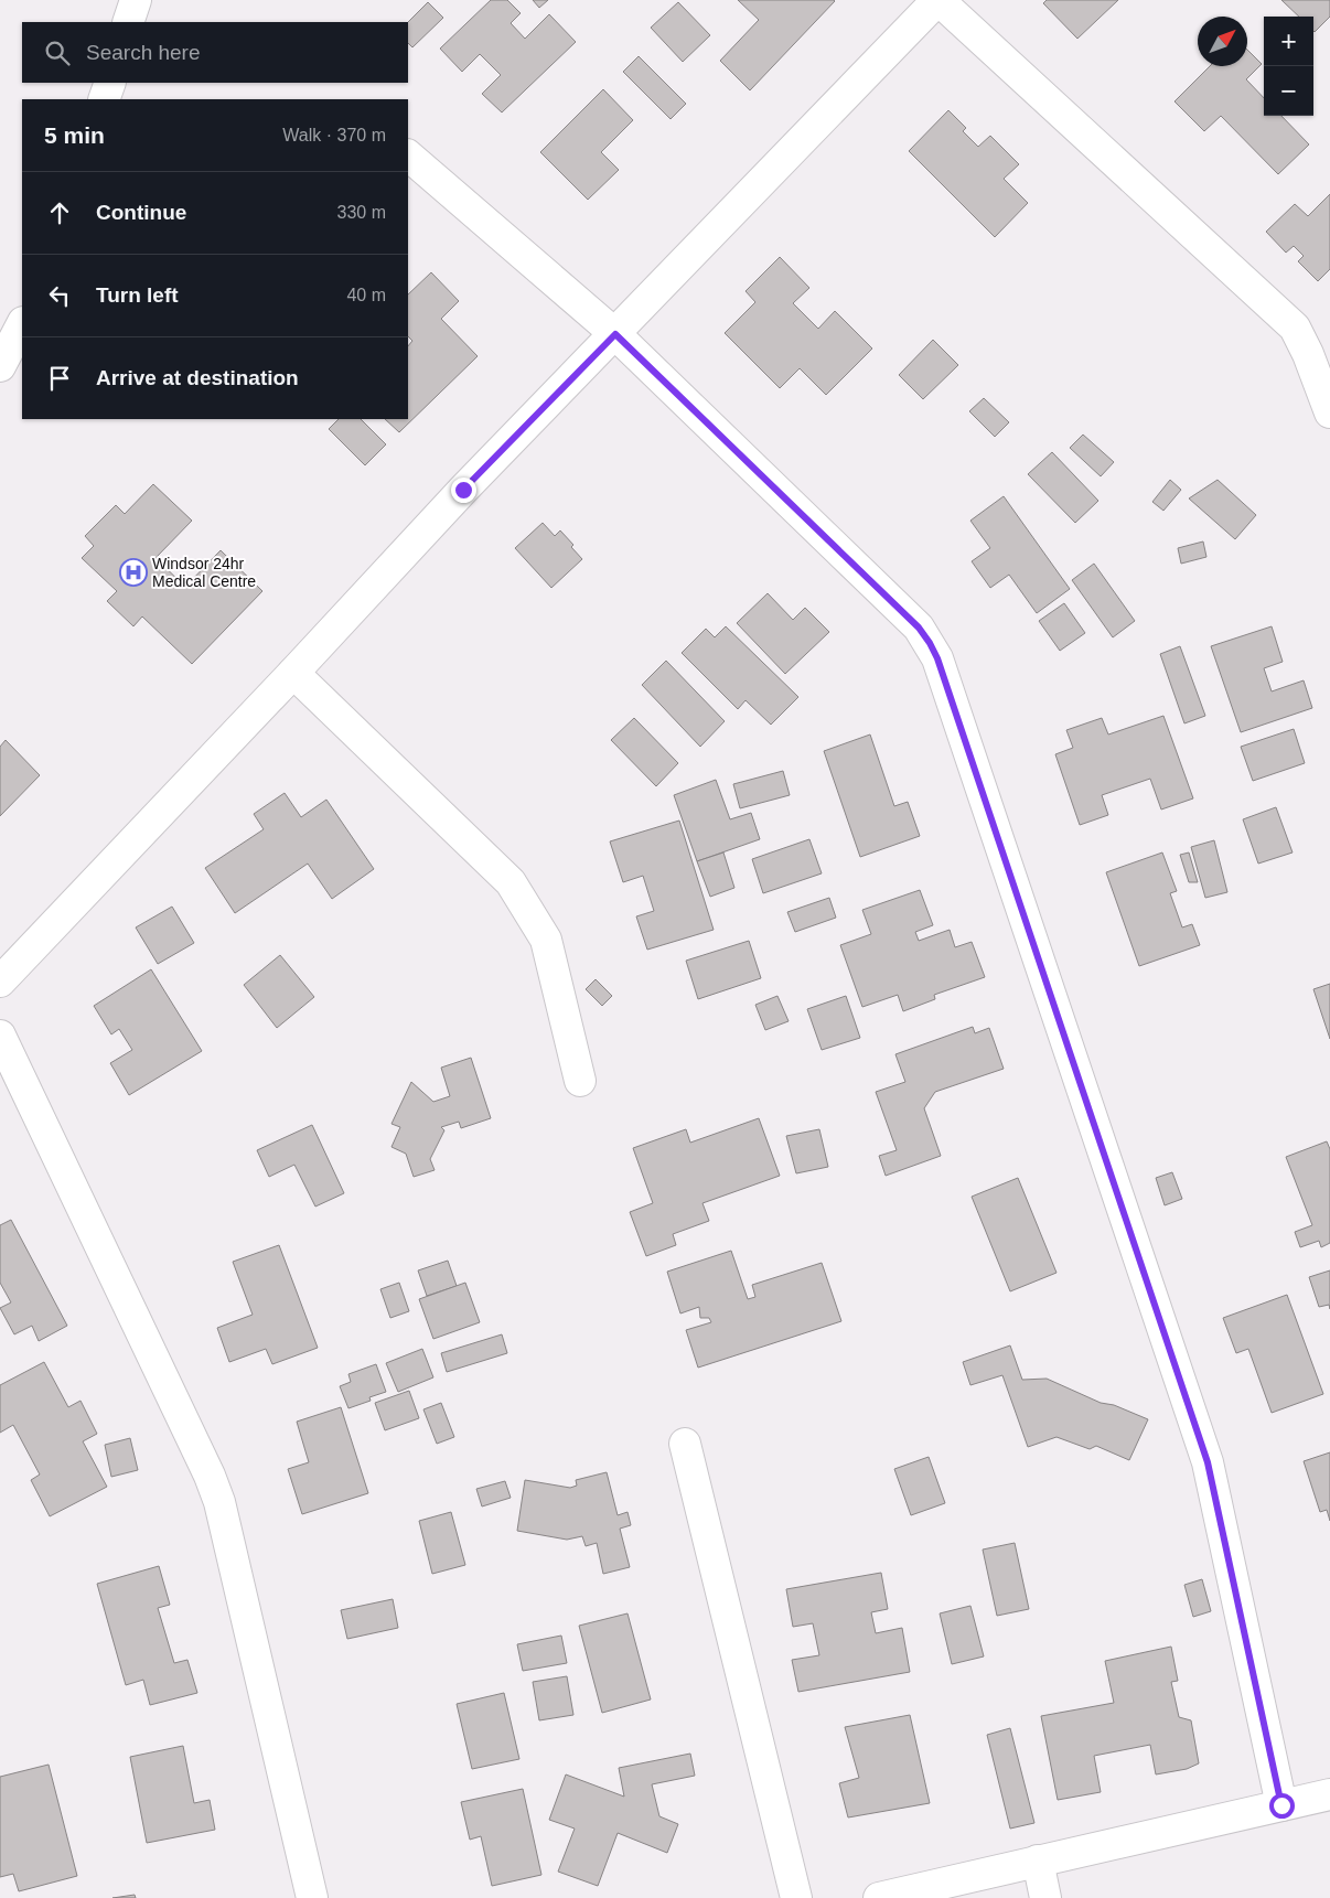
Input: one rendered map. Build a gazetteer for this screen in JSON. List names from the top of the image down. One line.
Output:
{"places":{"hospital":["Windsor 24hr Medical Centre"]},"north":"top right","page":{"map_buttons":["+","−"],"search":"Search here","heading":["5 min","Walk · 370 m"],"list":[["Continue","330 m"],["Turn left","40 m"],"Arrive at destination"]}}
